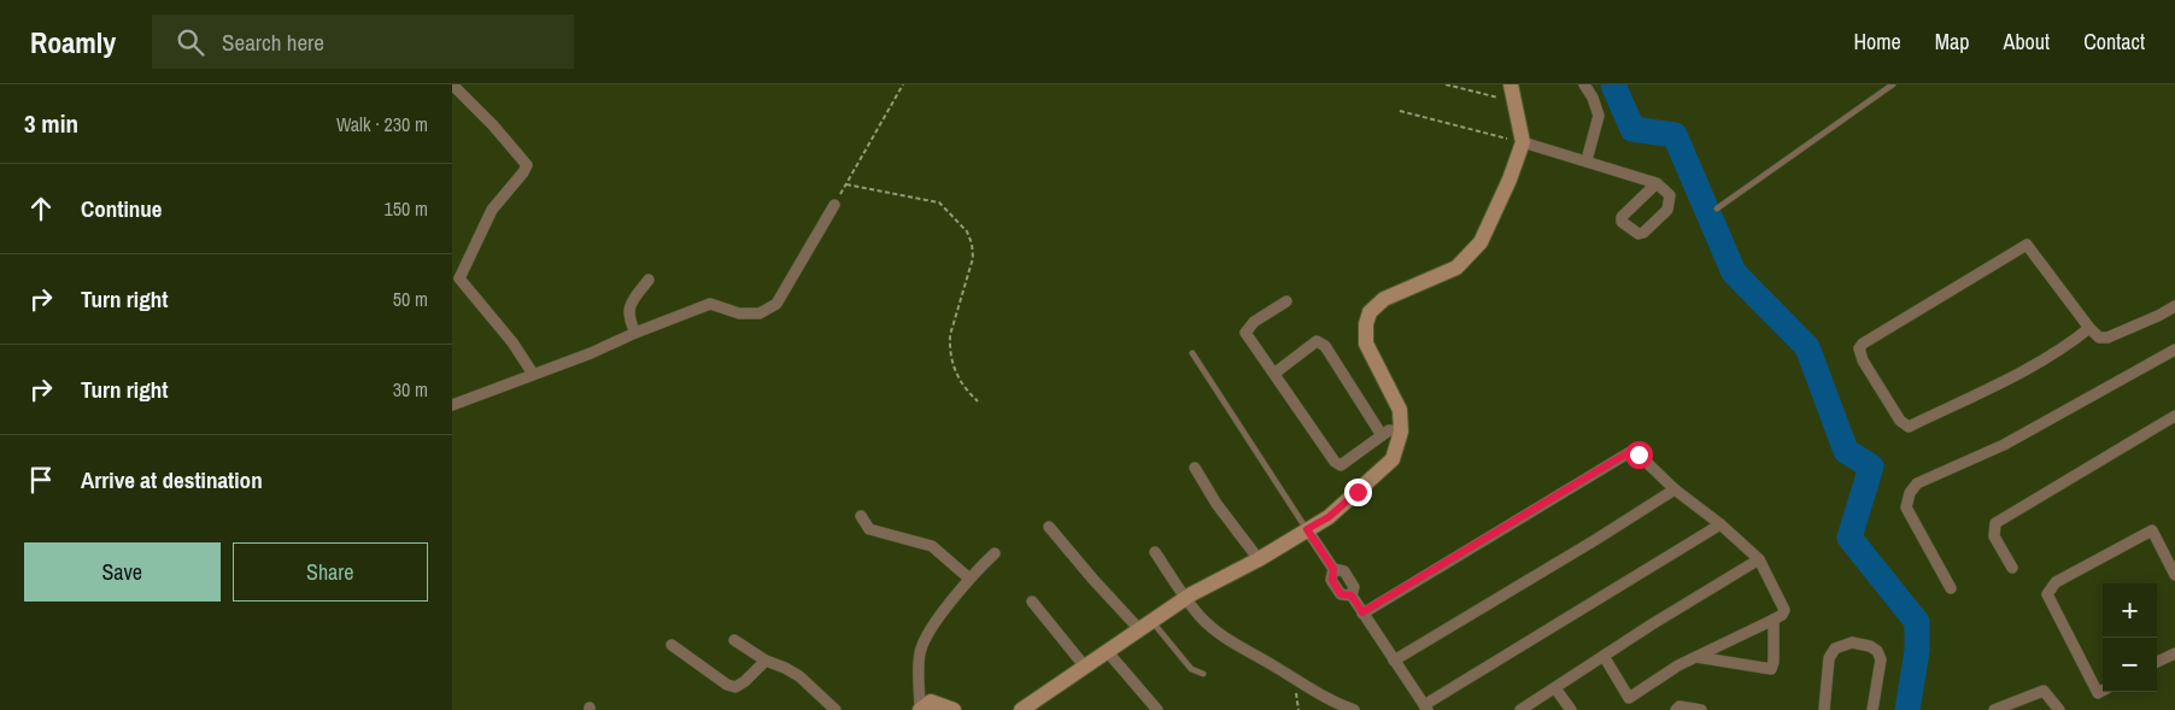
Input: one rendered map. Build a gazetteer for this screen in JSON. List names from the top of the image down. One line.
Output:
{"page":{"header":"Roamly","search":"Search here","nav":["Home","Map","About","Contact"],"heading":["3 min","Walk · 230 m"],"list":[["Continue","150 m"],["Turn right","50 m"],["Turn right","30 m"],"Arrive at destination"],"buttons":["Save","Share"],"map_buttons":["+","−"]}}
